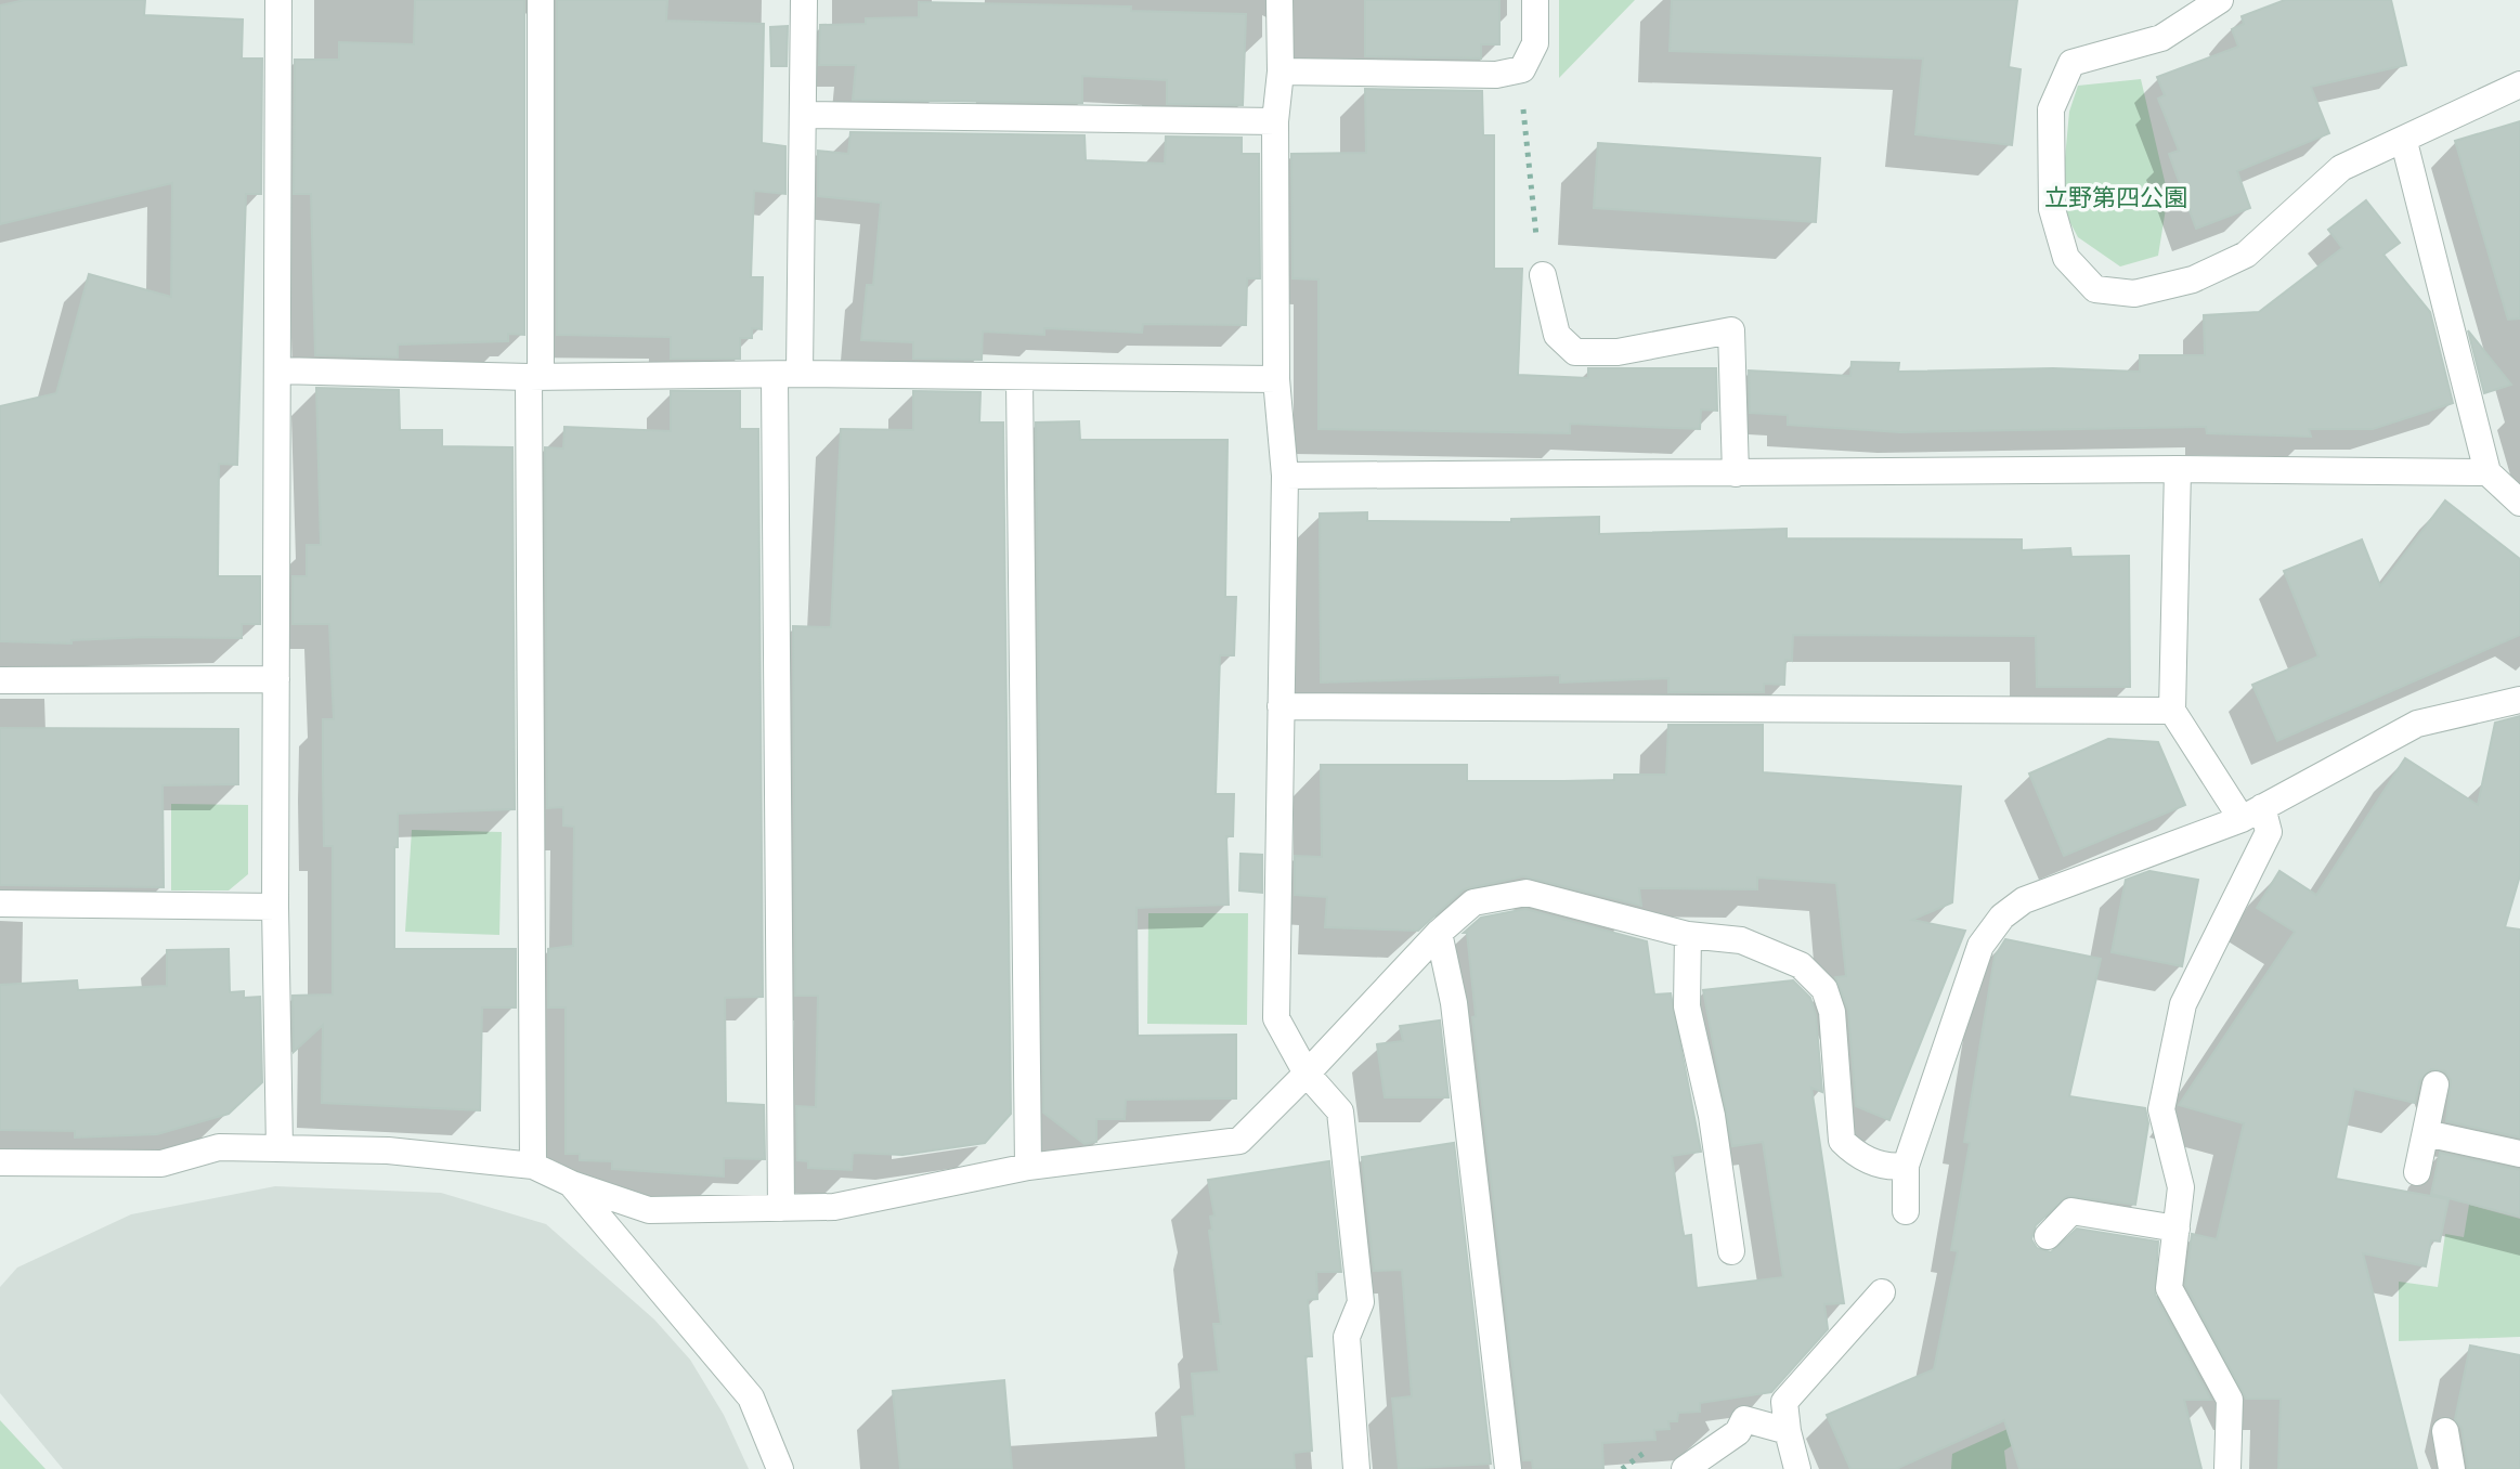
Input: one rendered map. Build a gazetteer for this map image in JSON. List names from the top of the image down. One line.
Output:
{"parks":["立野第四公園"]}
